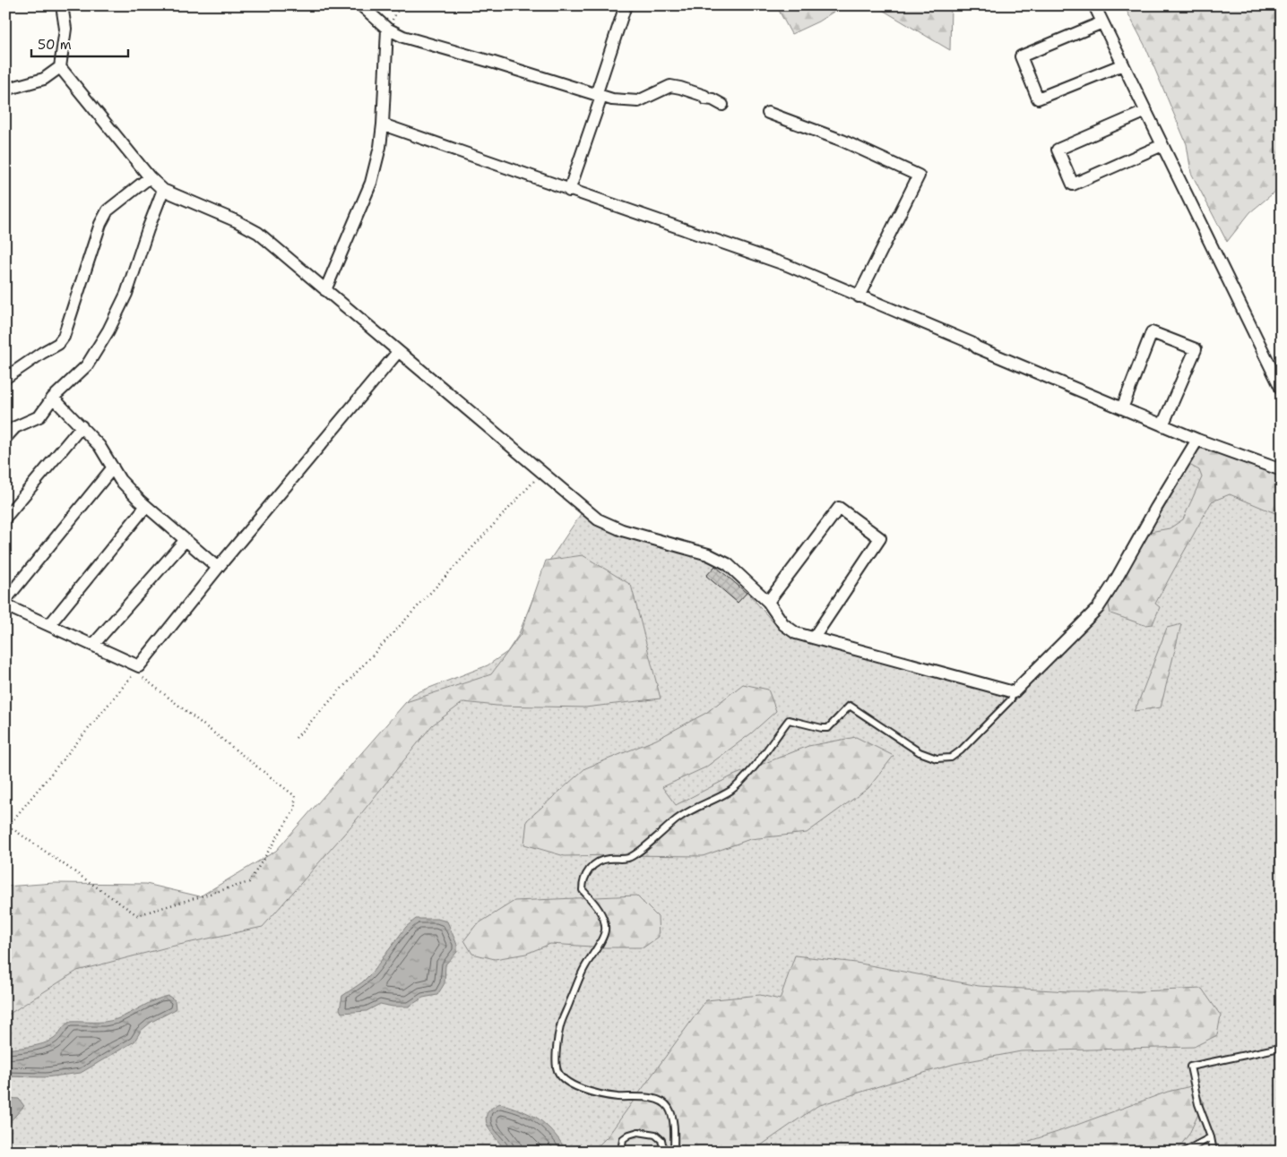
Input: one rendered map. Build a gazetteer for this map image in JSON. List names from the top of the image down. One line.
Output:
{"scale_bar":"50 m"}
